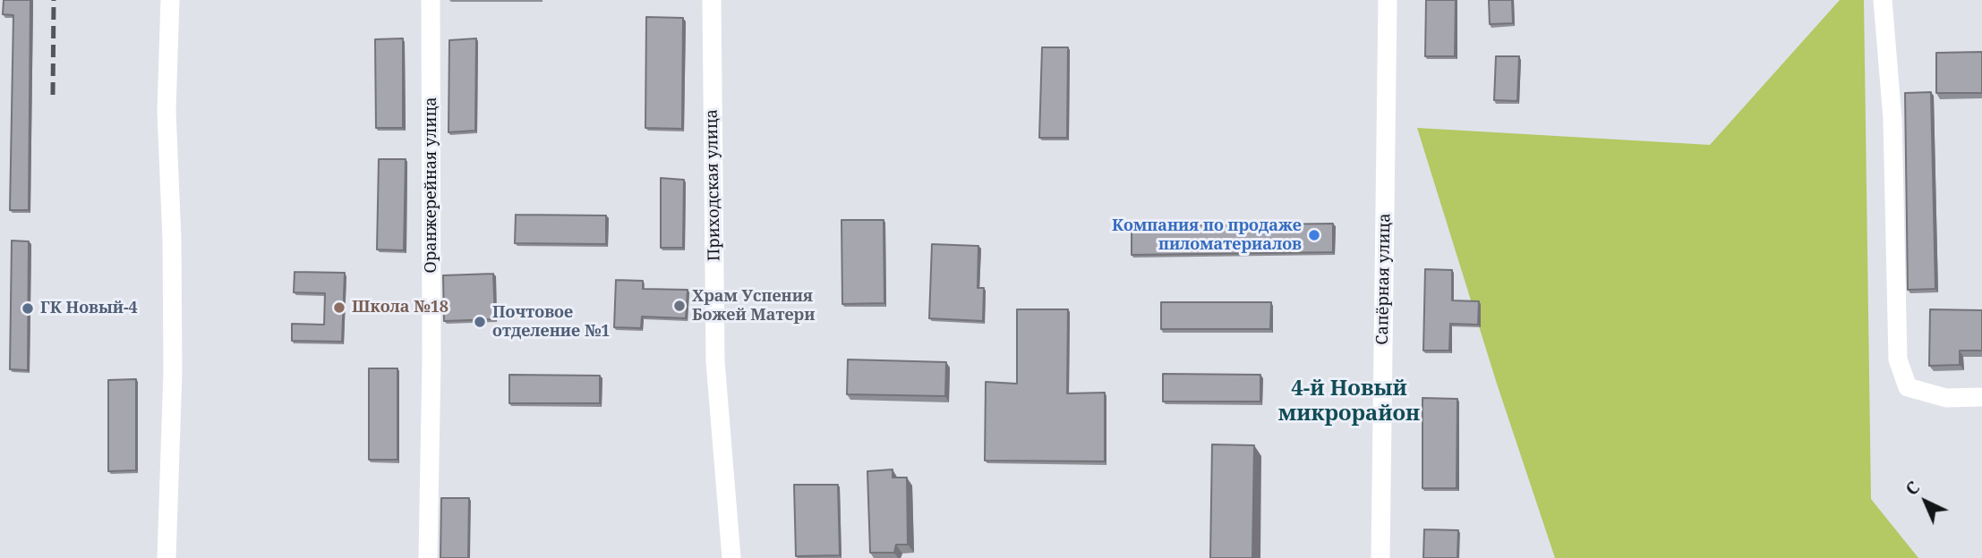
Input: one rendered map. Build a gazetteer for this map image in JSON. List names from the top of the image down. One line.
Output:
{"streets":{"street":["Оранжерейная улица","Приходская улица","Сапёрная улица"]},"districts":["4-й Новый микрорайон"],"places":["Компания по продаже пиломатериалов","Храм Успения Божей Матери","Школа №18","ГК Новый-4","Почтовое отделение №1"],"north":"top left"}
